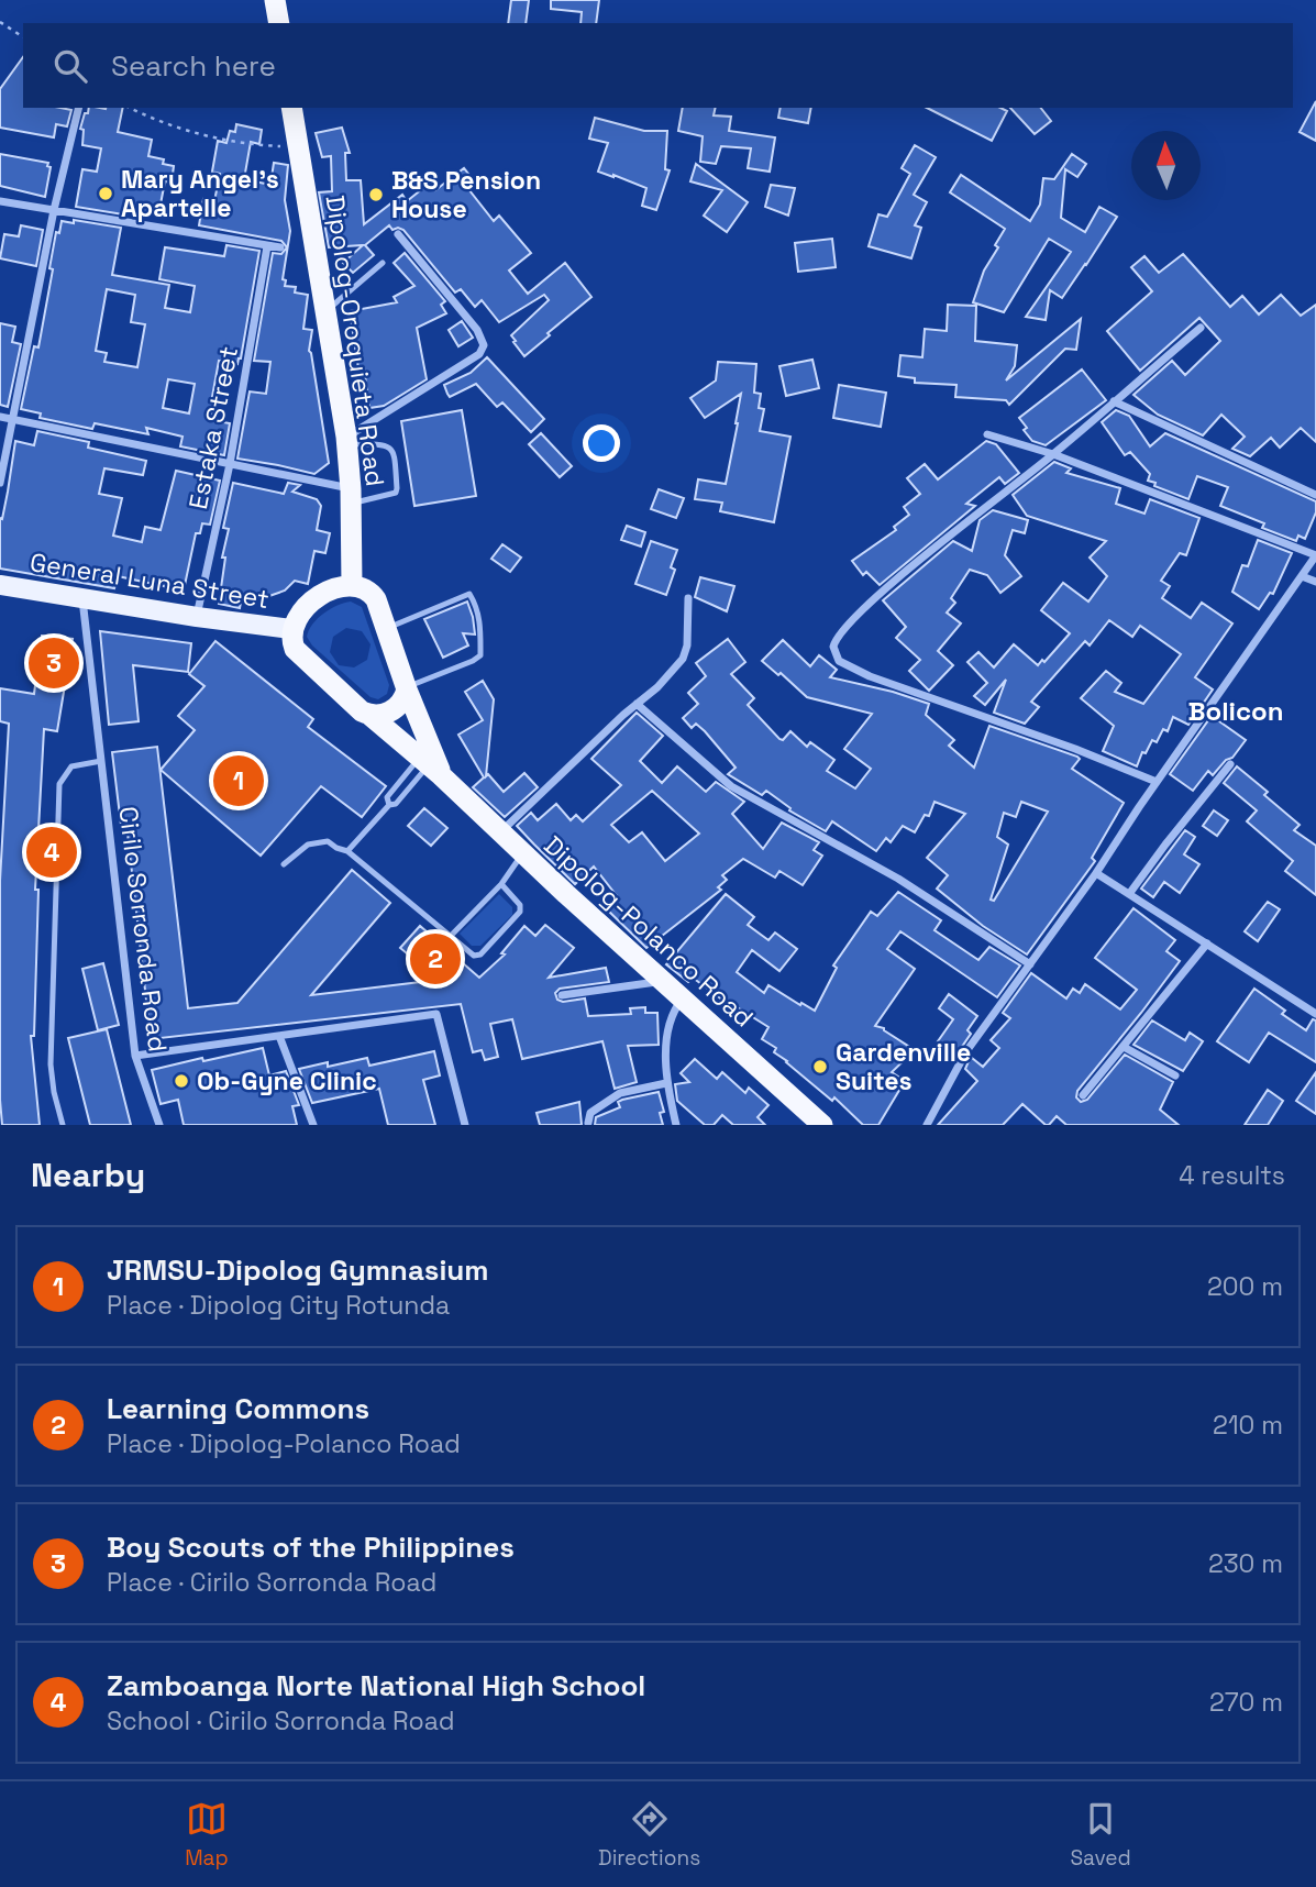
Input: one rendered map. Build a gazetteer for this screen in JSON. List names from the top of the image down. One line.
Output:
{"streets":{"highway":["Dipolog-Oroquieta Road","Dipolog-Polanco Road"],"main road":["General Luna Street"],"street":["Estaka Street","Cirilo Sorronda Road"]},"crossings":[["Estaka Street","General Luna Street"],["General Luna Street","Cirilo Sorronda Road"],["General Luna Street","Dipolog-Polanco Road"]],"districts":["Bolicon"],"places":["Mary Angel's Apartelle","B&S Pension House","Gardenville Suites","Ob-Gyne Clinic"],"north":"top","page":{"search":"Search here","pins":["3","1","4","2"],"heading":["Nearby","4 results"],"list":[{"mark":"1","name":"JRMSU-Dipolog Gymnasium","note":"Place · Dipolog City Rotunda","value":"200 m"},{"mark":"2","name":"Learning Commons","note":"Place · Dipolog-Polanco Road","value":"210 m"},{"mark":"3","name":"Boy Scouts of the Philippines","note":"Place · Cirilo Sorronda Road","value":"230 m"},{"mark":"4","name":"Zamboanga Norte National High School","note":"School · Cirilo Sorronda Road","value":"270 m"}],"nav":["Map","Directions","Saved"]}}
